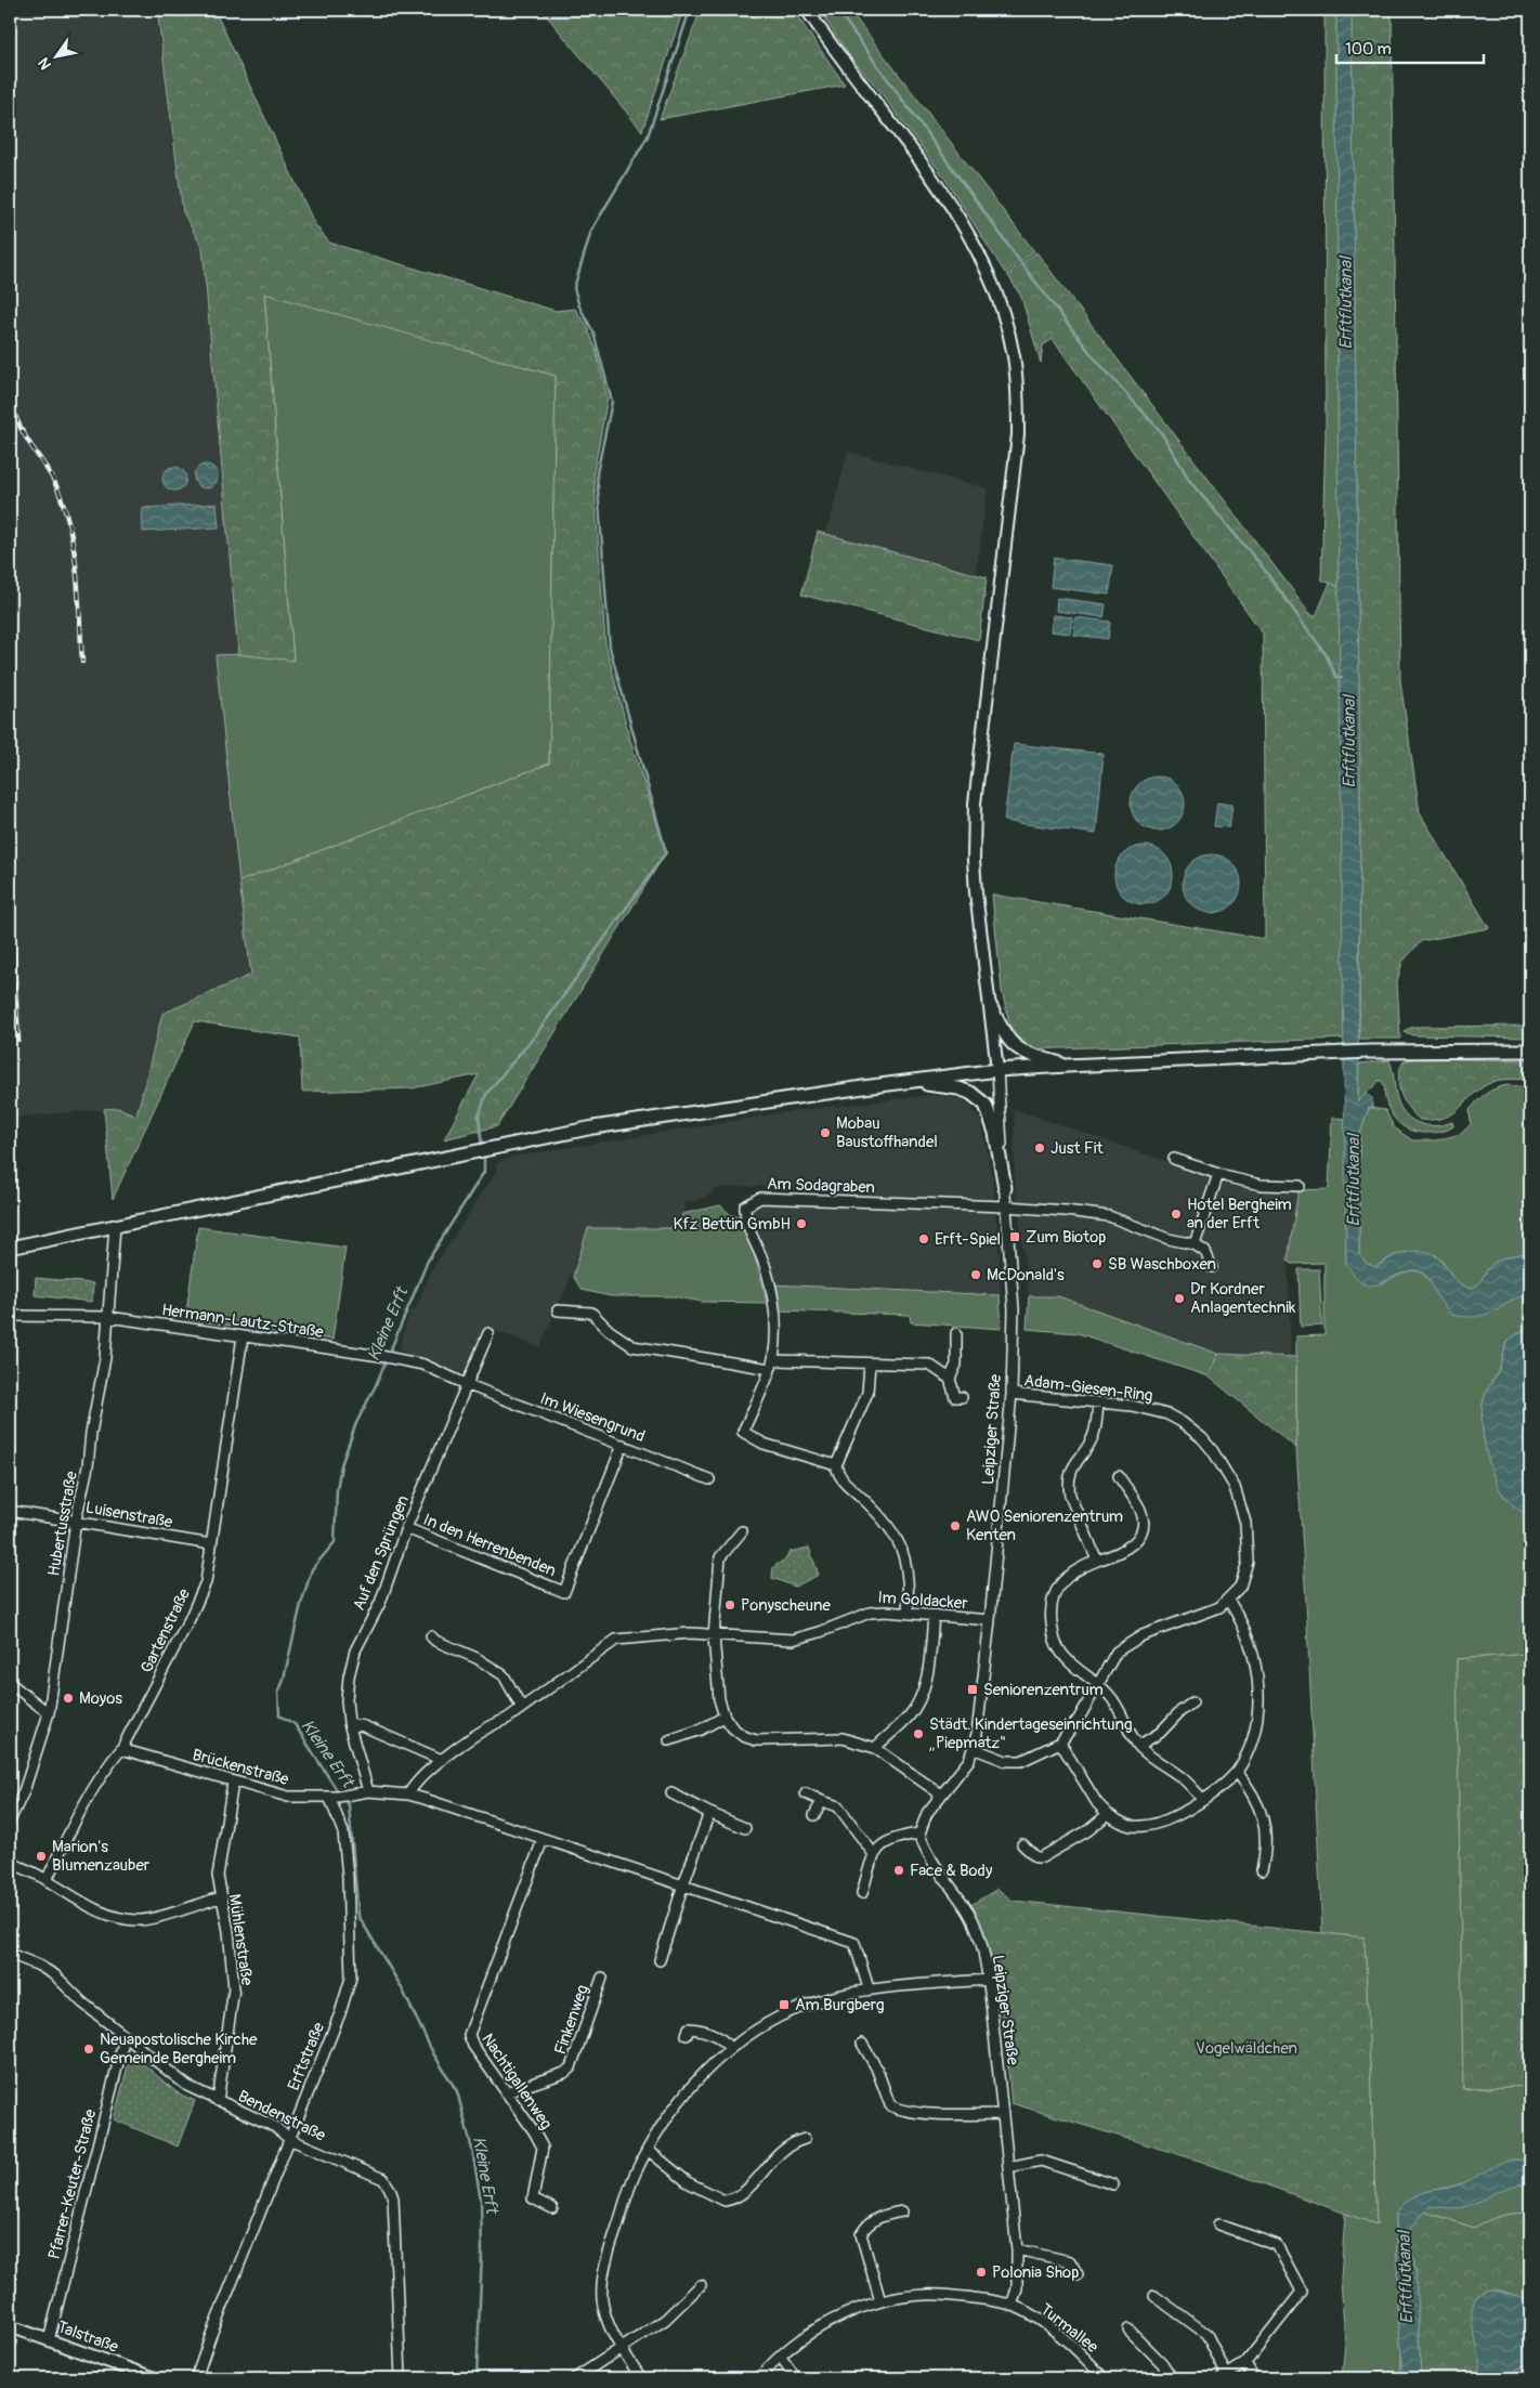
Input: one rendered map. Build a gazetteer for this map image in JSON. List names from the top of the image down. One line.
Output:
{"streets":{"street":["Am Sodagraben","Hermann-Lautz-Straße","Adam-Giesen-Ring","Im Wiesengrund","Leipziger Straße","Luisenstraße","Hubertusstraße","In den Herrenbenden","Auf den Sprüngen","Im Goldacker","Gartenstraße","Brückenstraße","Mühlenstraße","Finkenweg","Erftstraße","Nachtigallenweg","Bendenstraße","Pfarrer-Keuter-Straße","Turmallee","Talstraße"]},"crossings":[["Am Sodagraben","Leipziger Straße"],["Hermann-Lautz-Straße","Im Wiesengrund"],["Hermann-Lautz-Straße","Hubertusstraße"],["Hermann-Lautz-Straße","Auf den Sprüngen"],["Hermann-Lautz-Straße","Gartenstraße"],["Adam-Giesen-Ring","Leipziger Straße"],["Im Wiesengrund","In den Herrenbenden"],["Im Wiesengrund","Auf den Sprüngen"],["Leipziger Straße","Im Goldacker"],["Leipziger Straße","Turmallee"],["Luisenstraße","Hubertusstraße"],["Luisenstraße","Gartenstraße"],["In den Herrenbenden","Auf den Sprüngen"],["Auf den Sprüngen","Brückenstraße"],["Gartenstraße","Brückenstraße"],["Brückenstraße","Mühlenstraße"],["Brückenstraße","Erftstraße"],["Mühlenstraße","Bendenstraße"],["Finkenweg","Nachtigallenweg"],["Erftstraße","Bendenstraße"],["Bendenstraße","Pfarrer-Keuter-Straße"],["Pfarrer-Keuter-Straße","Talstraße"]],"water":["Erftflutkanal","Kleine Erft"],"parks":["Vogelwäldchen"],"places":{"other":["Mobau Baustoffhandel","Just Fit","Hotel Bergheim an der Erft","Kfz Bettin GmbH","Erft-Spiel","SB Waschboxen","McDonald's","Dr Kordner Anlagentechnik","AWO Seniorenzentrum Kenten","Ponyscheune","Moyos","Städt. Kindertageseinrichtung „Piepmatz\"","Marion's Blumenzauber","Face & Body","Neuapostolische Kirche Gemeinde Bergheim","Polonia Shop"],"transit":["Zum Biotop","Seniorenzentrum","Am Burgberg"]},"scale_bar":"100 m","north":"bottom left"}
